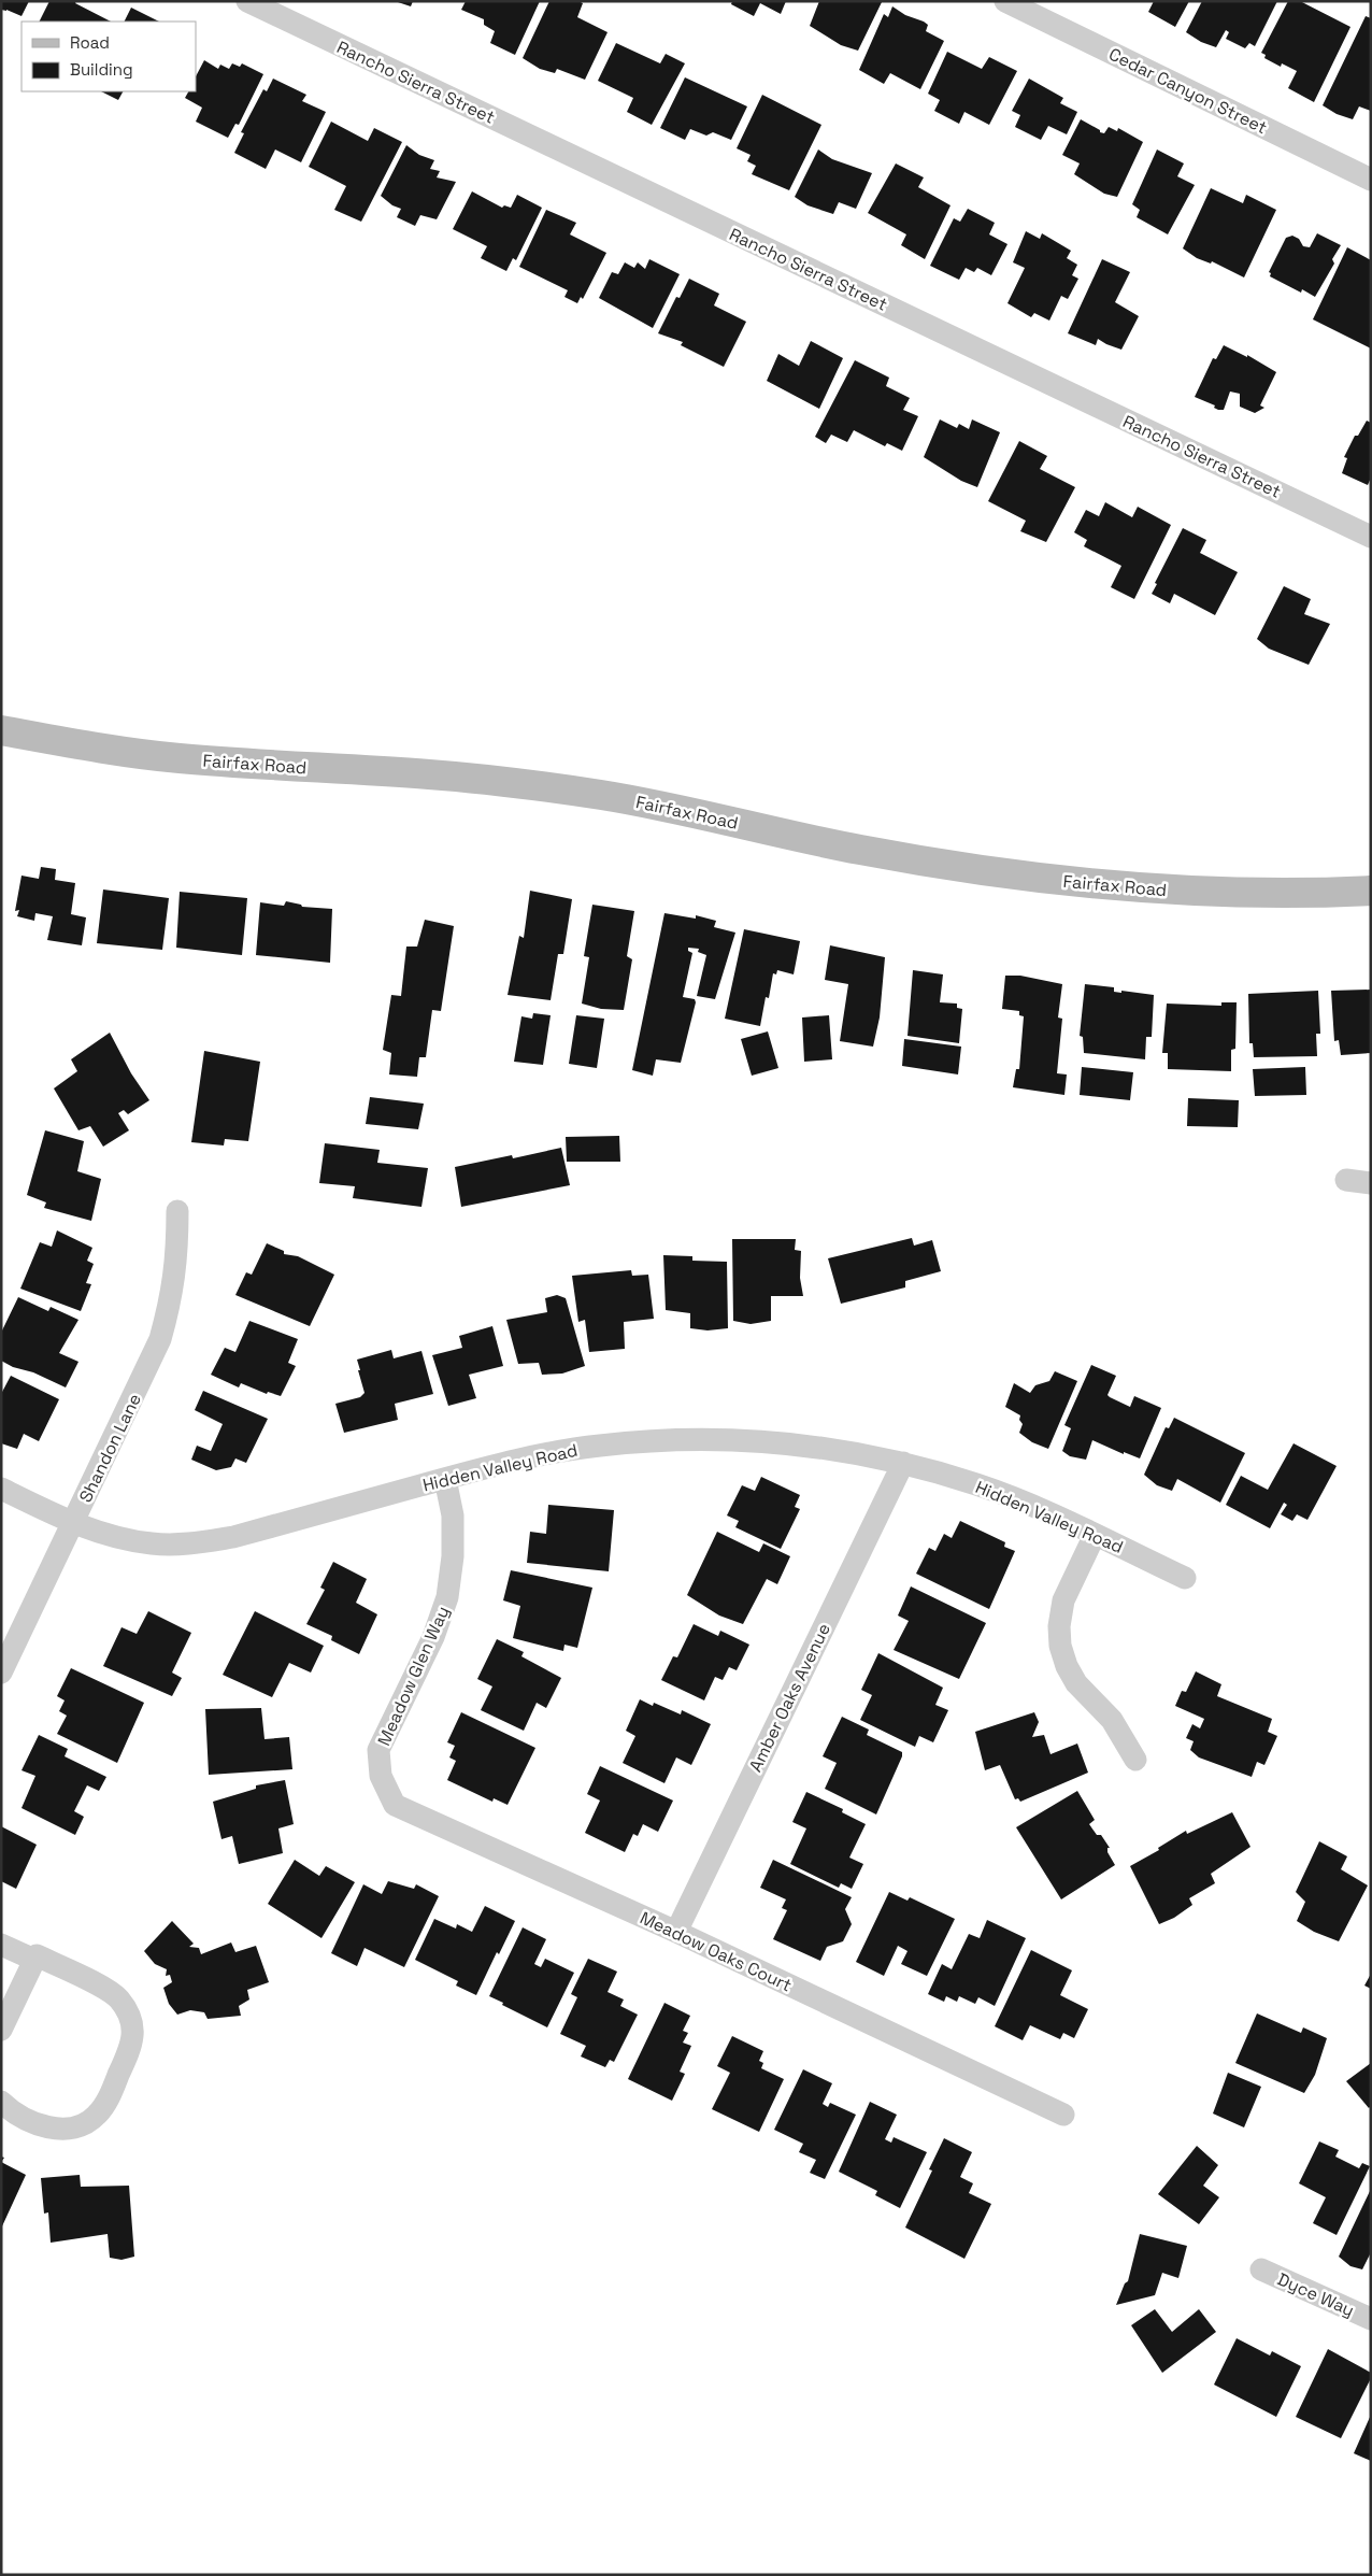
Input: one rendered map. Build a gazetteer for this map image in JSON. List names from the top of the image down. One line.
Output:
{"streets":{"main road":["Fairfax Road"],"street":["Rancho Sierra Street","Cedar Canyon Street","Shandon Lane","Hidden Valley Road","Meadow Glen Way","Amber Oaks Avenue","Meadow Oaks Court","Dyce Way"]},"crossings":[["Shandon Lane","Hidden Valley Road"],["Hidden Valley Road","Meadow Glen Way"],["Hidden Valley Road","Amber Oaks Avenue"],["Meadow Glen Way","Meadow Oaks Court"],["Amber Oaks Avenue","Meadow Oaks Court"]],"legend":["Road","Building"]}
